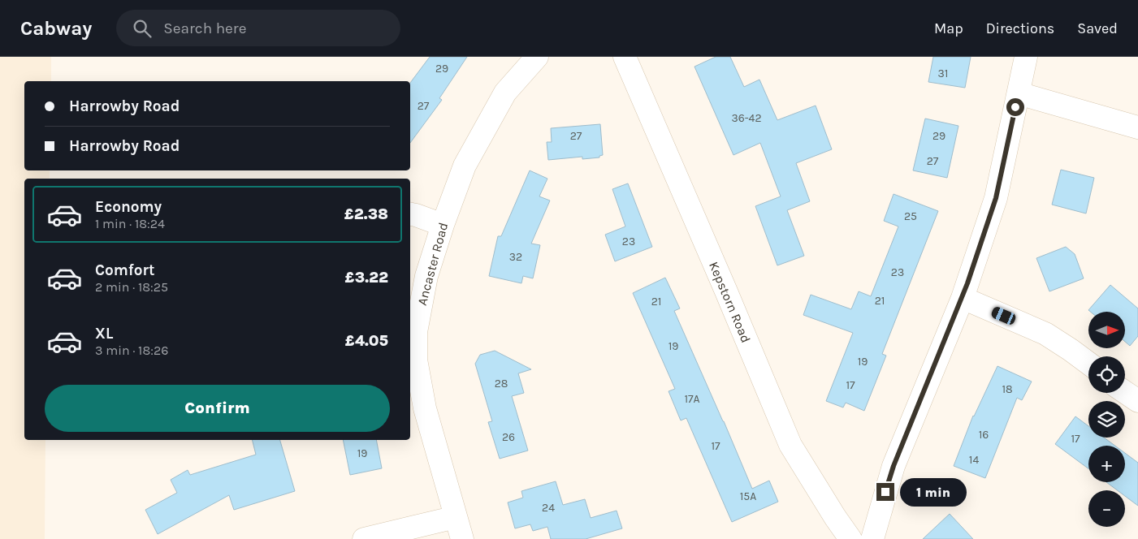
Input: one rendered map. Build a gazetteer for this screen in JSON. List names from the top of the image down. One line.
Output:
{"streets":{"street":["Ancaster Road","Kepstorn Road"]},"house_numbers":["29","31","27","36-42","27","29","27","25","23","32","23","21","21","19","19","28","17","18","17A","16","26","17","17","19","14","15A","24"],"north":"right","page":{"header":"Cabway","search":"Search here","nav":["Map","Directions","Saved"],"banner":["Harrowby Road","Harrowby Road"],"list":[{"name":"Economy","note":"1 min · 18:24","value":"£2.38"},{"name":"Comfort","note":"2 min · 18:25","value":"£3.22"},{"name":"XL","note":"3 min · 18:26","value":"£4.05"}],"map_buttons":["+","−"],"buttons":"Confirm","bubble":"1 min"}}
